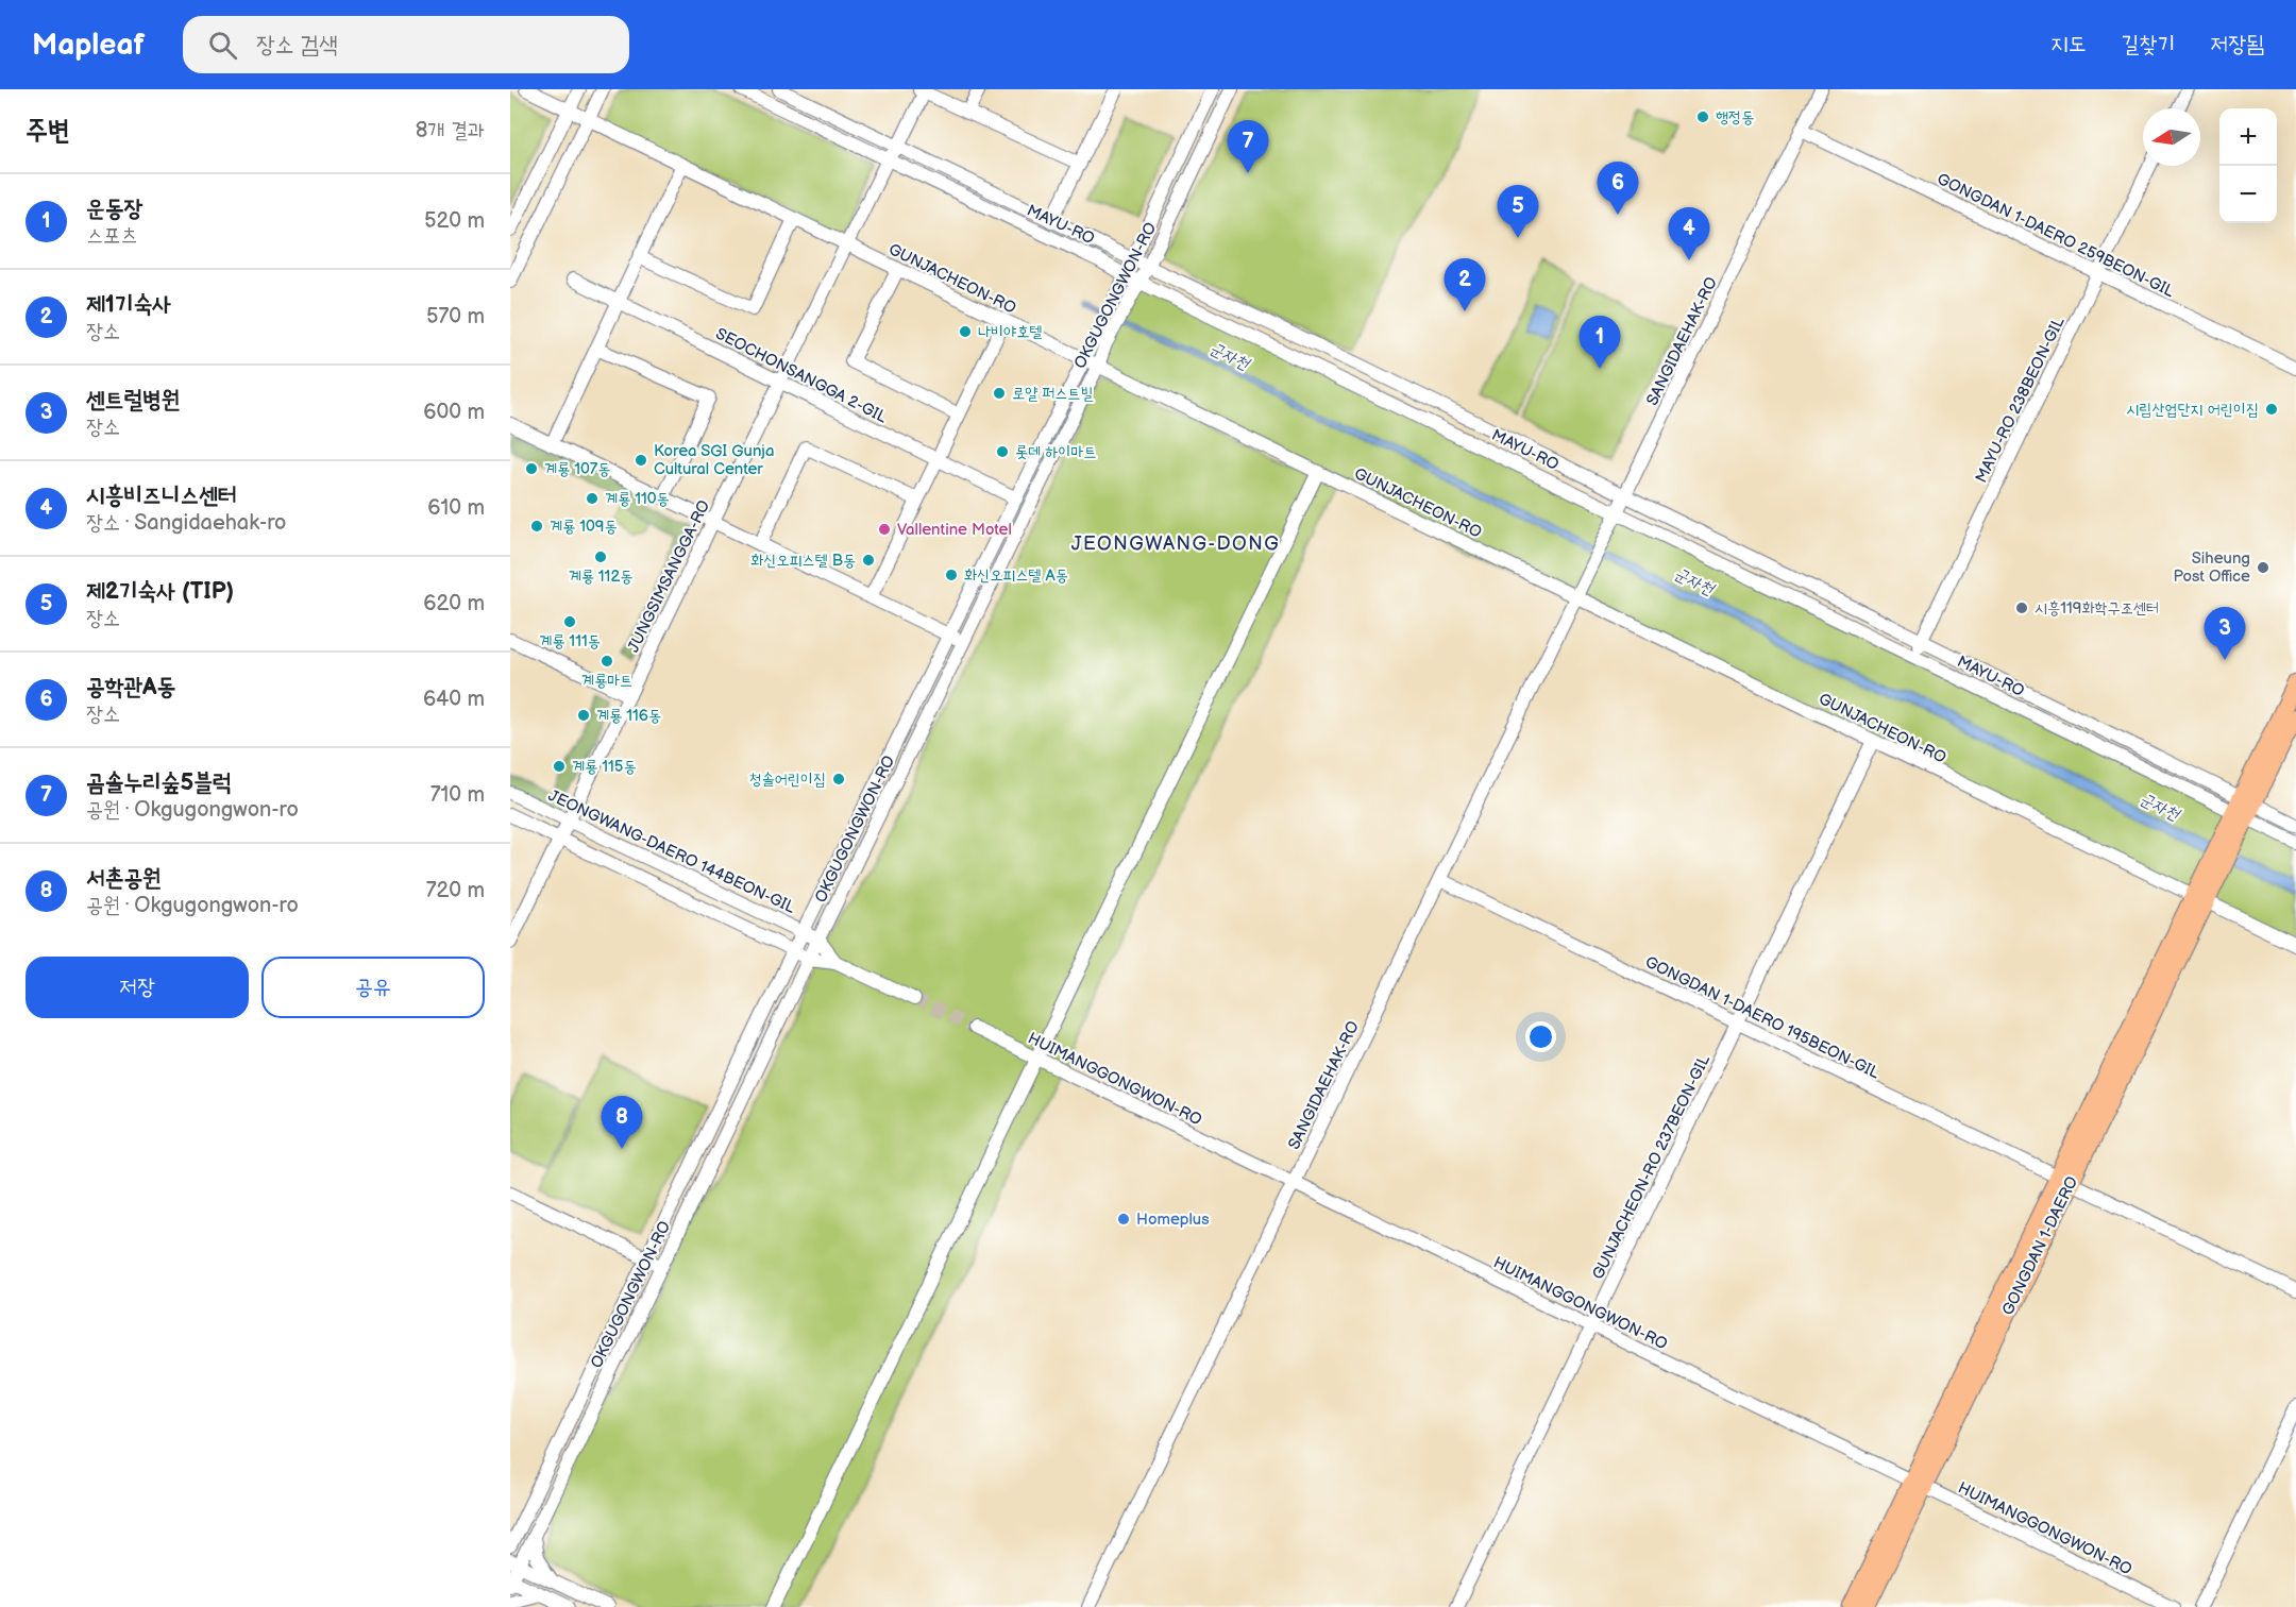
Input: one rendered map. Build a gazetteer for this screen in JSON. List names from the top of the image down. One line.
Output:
{"streets":{"main road":["GONGDAN 1-DAERO"],"street":["MAYU-RO","GONGDAN 1-DAERO 259BEON-GIL","GUNJACHEON-RO","OKGUGONGWON-RO","SANGIDAEHAK-RO","SEOCHONSANGGA 2-GIL","MAYU-RO 238BEON-GIL","JUNGSIMSANGGA-RO","JEONGWANG-DAERO 144BEON-GIL","GONGDAN 1-DAERO 195BEON-GIL","HUIMANGGONGWON-RO","GUNJACHEON-RO 237BEON-GIL"]},"crossings":[["MAYU-RO","OKGUGONGWON-RO"],["MAYU-RO","SANGIDAEHAK-RO"],["MAYU-RO","MAYU-RO 238BEON-GIL"],["MAYU-RO","JUNGSIMSANGGA-RO"],["MAYU-RO","GONGDAN 1-DAERO"],["GONGDAN 1-DAERO 259BEON-GIL","SANGIDAEHAK-RO"],["GONGDAN 1-DAERO 259BEON-GIL","MAYU-RO 238BEON-GIL"],["GUNJACHEON-RO","OKGUGONGWON-RO"],["GUNJACHEON-RO","SANGIDAEHAK-RO"],["GUNJACHEON-RO","JUNGSIMSANGGA-RO"],["GUNJACHEON-RO","GUNJACHEON-RO 237BEON-GIL"],["GUNJACHEON-RO","GONGDAN 1-DAERO"],["OKGUGONGWON-RO","SEOCHONSANGGA 2-GIL"],["OKGUGONGWON-RO","JEONGWANG-DAERO 144BEON-GIL"],["SANGIDAEHAK-RO","GONGDAN 1-DAERO 195BEON-GIL"],["SANGIDAEHAK-RO","HUIMANGGONGWON-RO"],["SEOCHONSANGGA 2-GIL","JUNGSIMSANGGA-RO"],["JUNGSIMSANGGA-RO","JEONGWANG-DAERO 144BEON-GIL"],["GONGDAN 1-DAERO 195BEON-GIL","GUNJACHEON-RO 237BEON-GIL"],["GONGDAN 1-DAERO 195BEON-GIL","GONGDAN 1-DAERO"],["HUIMANGGONGWON-RO","GUNJACHEON-RO 237BEON-GIL"],["HUIMANGGONGWON-RO","GONGDAN 1-DAERO"]],"districts":["JEONGWANG-DONG"],"water":["군자천"],"places":["행정동","나비야호텔","로얄 퍼스트빌","시립산업단지 어린이집","롯데 하이마트","Korea SGI Gunja Cultural Center","계룡 107동","계룡 110동","계룡 109동","Vallentine Motel","계룡 112동","화신오피스텔 B동","Siheung Post Office","화신오피스텔 A동","시흥119화학구조센터","계룡 111동","계룡마트","계룡 116동","계룡 115동","청솔어린이집","Homeplus"],"north":"left","page":{"header":"Mapleaf","search":"장소 검색","nav":["지도","길찾기","저장됨"],"heading":["주변","8개 결과"],"map_buttons":["+","−"],"pins":["7","6","5","4","2","1","3","8"],"list":[{"mark":"1","name":"운동장","note":"스포츠","value":"520 m"},{"mark":"2","name":"제1기숙사","note":"장소","value":"570 m"},{"mark":"3","name":"센트럴병원","note":"장소","value":"600 m"},{"mark":"4","name":"시흥비즈니스센터","note":"장소 · Sangidaehak-ro","value":"610 m"},{"mark":"5","name":"제2기숙사 (TIP)","note":"장소","value":"620 m"},{"mark":"6","name":"공학관A동","note":"장소","value":"640 m"},{"mark":"7","name":"곰솔누리숲5블럭","note":"공원 · Okgugongwon-ro","value":"710 m"},{"mark":"8","name":"서촌공원","note":"공원 · Okgugongwon-ro","value":"720 m"}],"buttons":["저장","공유"]}}
